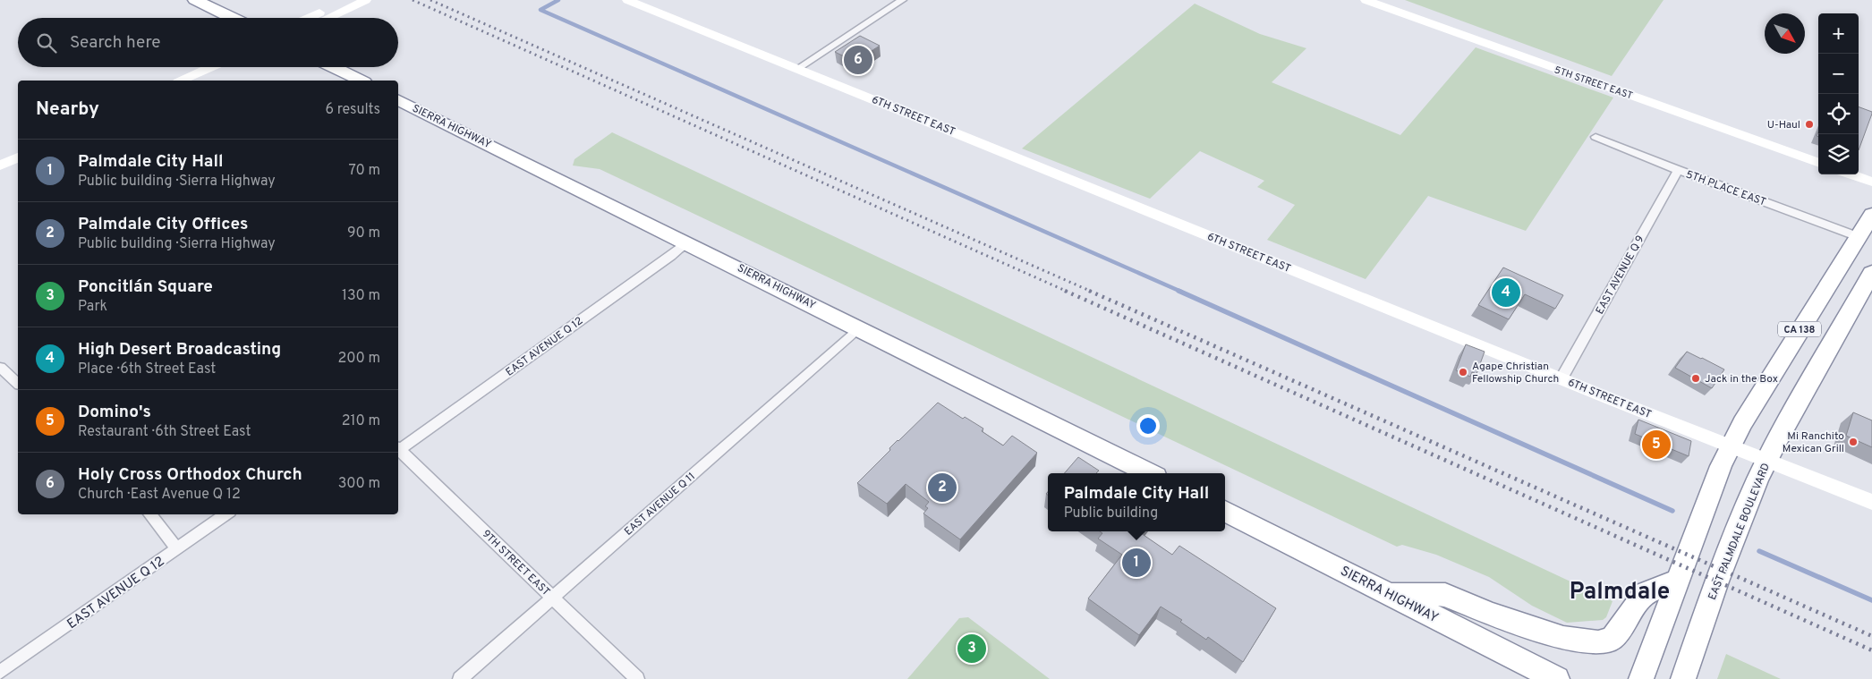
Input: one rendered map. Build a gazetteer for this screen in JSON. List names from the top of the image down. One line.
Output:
{"streets":{"highway":["SIERRA HIGHWAY","CA 138","EAST PALMDALE BOULEVARD"],"street":["5TH STREET EAST","6TH STREET EAST","5TH PLACE EAST","EAST AVENUE Q 9","EAST AVENUE Q 12","EAST AVENUE Q 11","9TH STREET EAST"]},"crossings":[["6TH STREET EAST","EAST AVENUE Q 9"],["6TH STREET EAST","CA 138"],["6TH STREET EAST","EAST PALMDALE BOULEVARD"],["SIERRA HIGHWAY","EAST AVENUE Q 12"],["SIERRA HIGHWAY","EAST AVENUE Q 11"],["5TH PLACE EAST","EAST AVENUE Q 9"],["5TH PLACE EAST","CA 138"],["EAST AVENUE Q 12","9TH STREET EAST"],["EAST AVENUE Q 11","9TH STREET EAST"]],"districts":["Palmdale"],"places":["U-Haul","Agape Christian Fellowship Church","Jack in the Box","Mi Ranchito Mexican Grill"],"north":"bottom right","page":{"map_buttons":["+","−"],"search":"Search here","pins":["6","4","5","2","1","3"],"heading":["Nearby","6 results"],"list":[{"mark":"1","name":"Palmdale City Hall","note":"Public building · Sierra Highway","value":"70 m"},{"mark":"2","name":"Palmdale City Offices","note":"Public building · Sierra Highway","value":"90 m"},{"mark":"3","name":"Poncitlán Square","note":"Park","value":"130 m"},{"mark":"4","name":"High Desert Broadcasting","note":"Place · 6th Street East","value":"200 m"},{"mark":"5","name":"Domino's","note":"Restaurant · 6th Street East","value":"210 m"},{"mark":"6","name":"Holy Cross Orthodox Church","note":"Church · East Avenue Q 12","value":"300 m"}],"popup":["Palmdale City Hall","Public building"]}}
